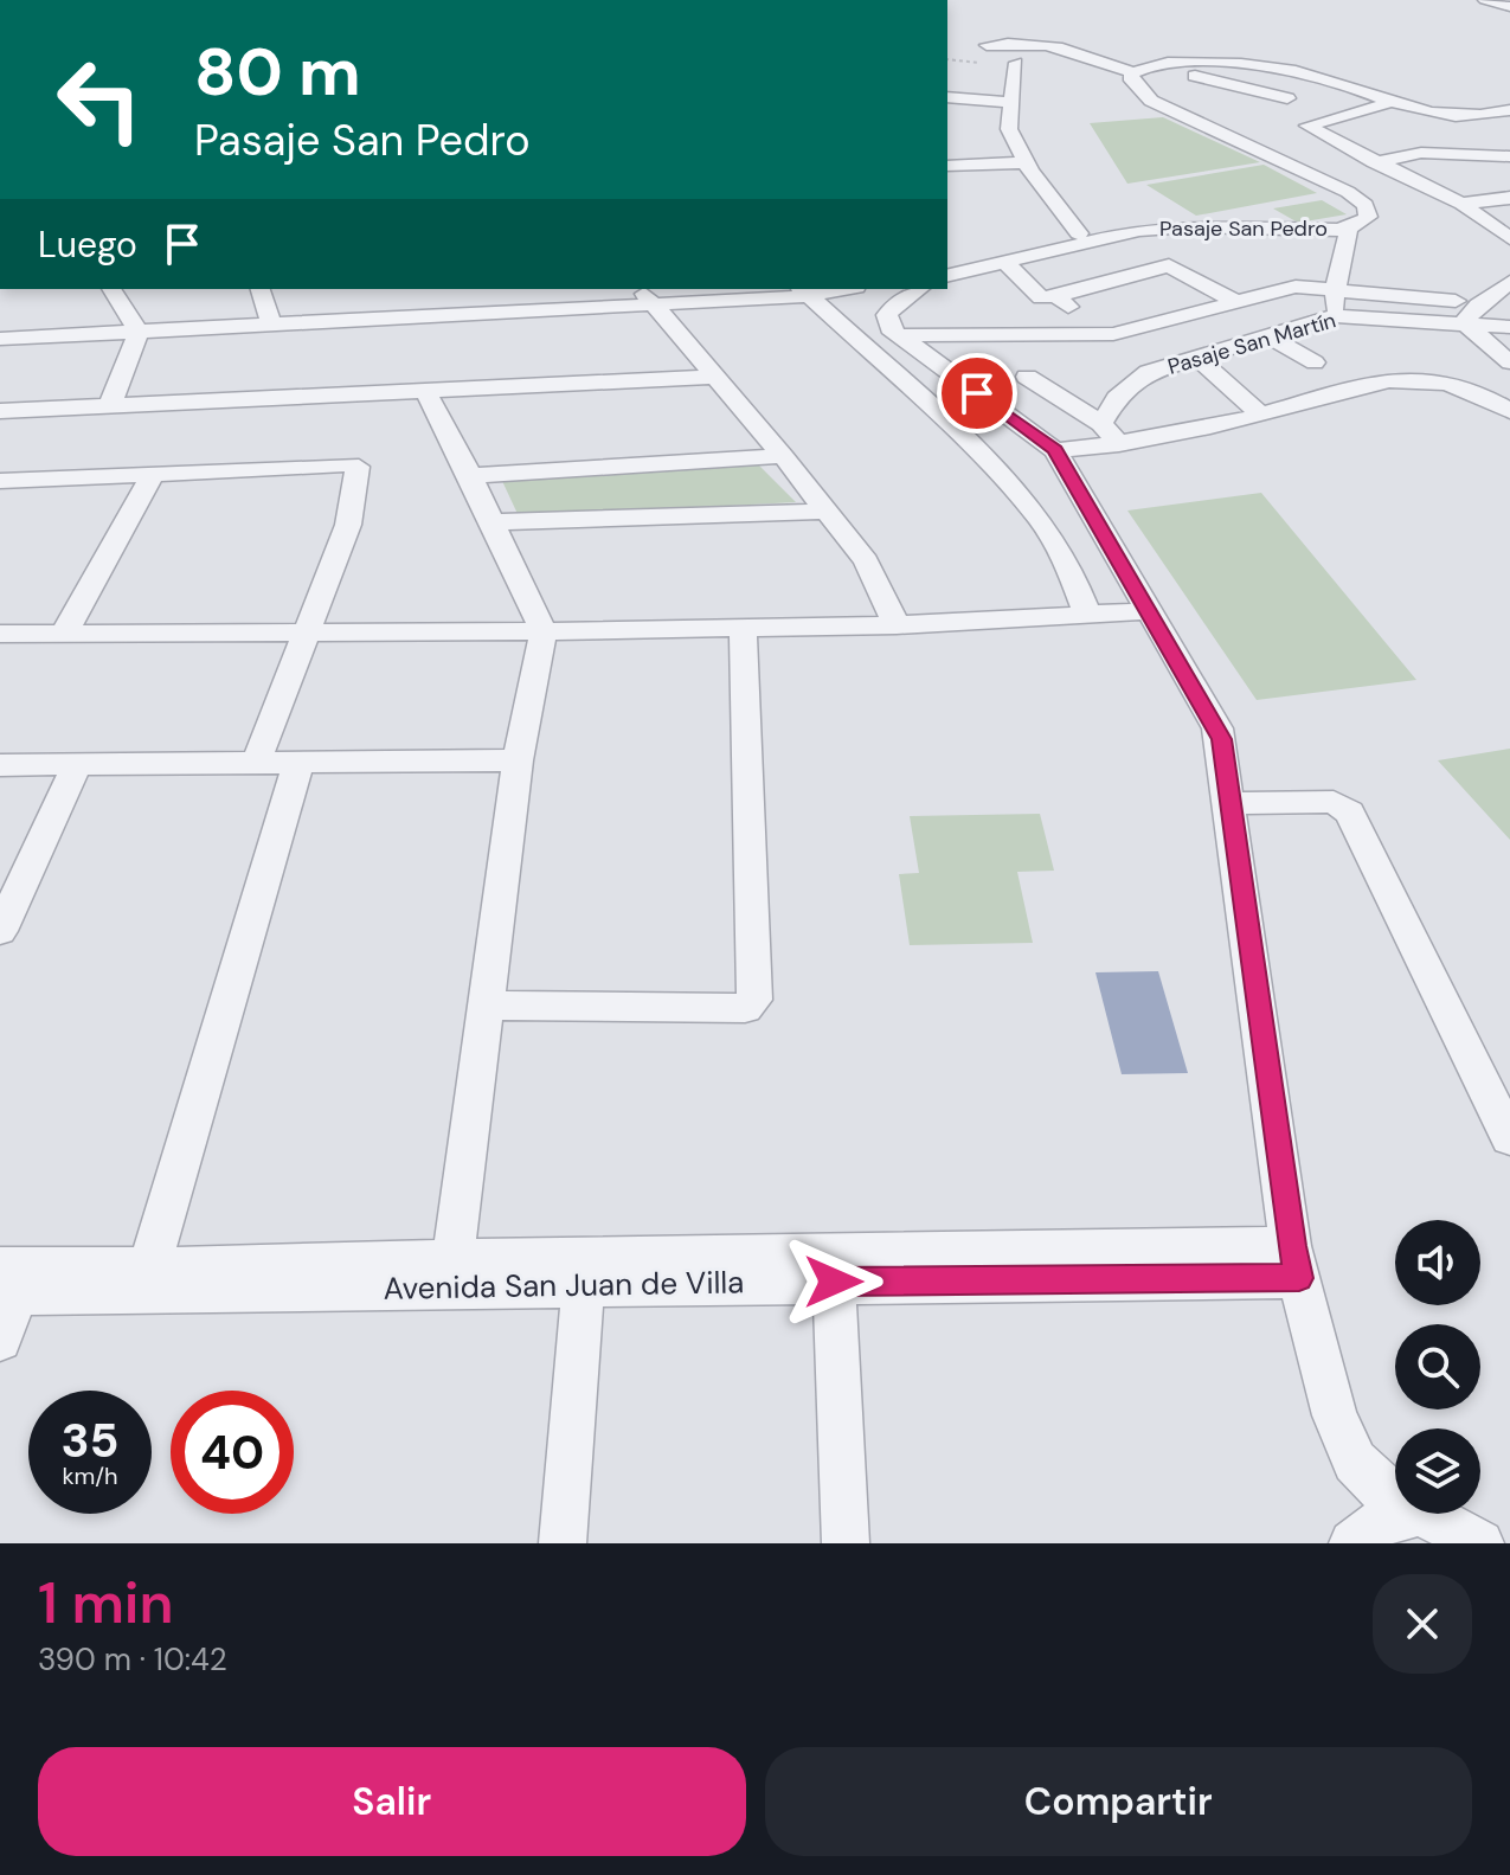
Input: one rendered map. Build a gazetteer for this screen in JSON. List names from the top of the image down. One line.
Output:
{"streets":{"street":["Pasaje San Pedro","Pasaje San Martín","Avenida San Juan de Villa"]},"page":{"turn":["80 m","Pasaje San Pedro"],"then":"Luego","speed":"35 km/h","limit":"40","heading":["1 min","390 m · 10:42"],"buttons":["Salir","Compartir"]}}
